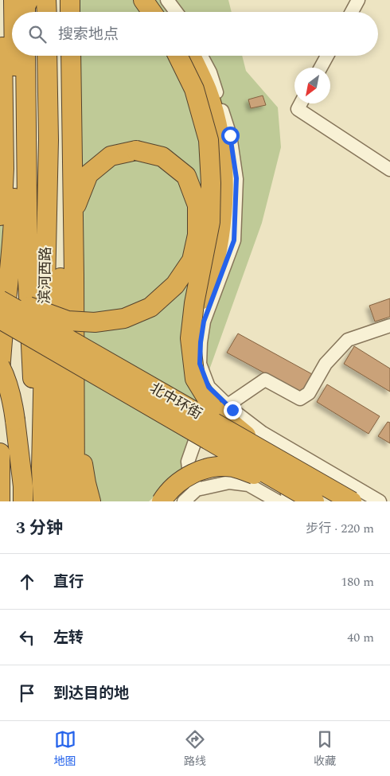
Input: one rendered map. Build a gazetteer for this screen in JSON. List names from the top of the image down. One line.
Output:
{"streets":{"highway":["滨河西路","北中环街"]},"north":"bottom left","page":{"search":"搜索地点","heading":["3 分钟","步行 · 220 m"],"list":[["直行","180 m"],["左转","40 m"],"到达目的地"],"nav":["地图","路线","收藏"]}}
